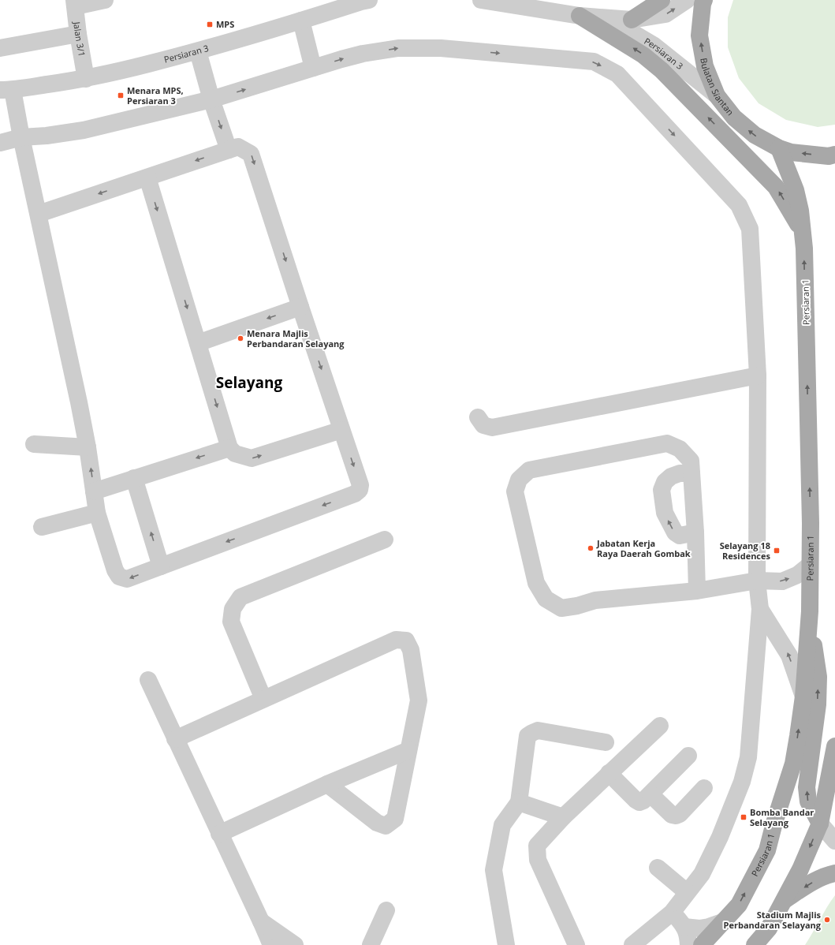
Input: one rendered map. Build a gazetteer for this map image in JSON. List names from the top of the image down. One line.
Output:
{"streets":{"main road":["Bulatan Siantan","Persiaran 1"],"street":["Jalan 3/1","Persiaran 3"]},"crossings":[["Jalan 3/1","Persiaran 3"],["Persiaran 3","Bulatan Siantan"],["Bulatan Siantan","Persiaran 1"]],"districts":["Selayang"],"places":{"transit":["MPS","Menara MPS, Persiaran 3","Selayang 18 Residences","Bomba Bandar Selayang"],"other":["Menara Majlis Perbandaran Selayang","Jabatan Kerja Raya Daerah Gombak","Stadium Majlis Perbandaran Selayang"]}}
